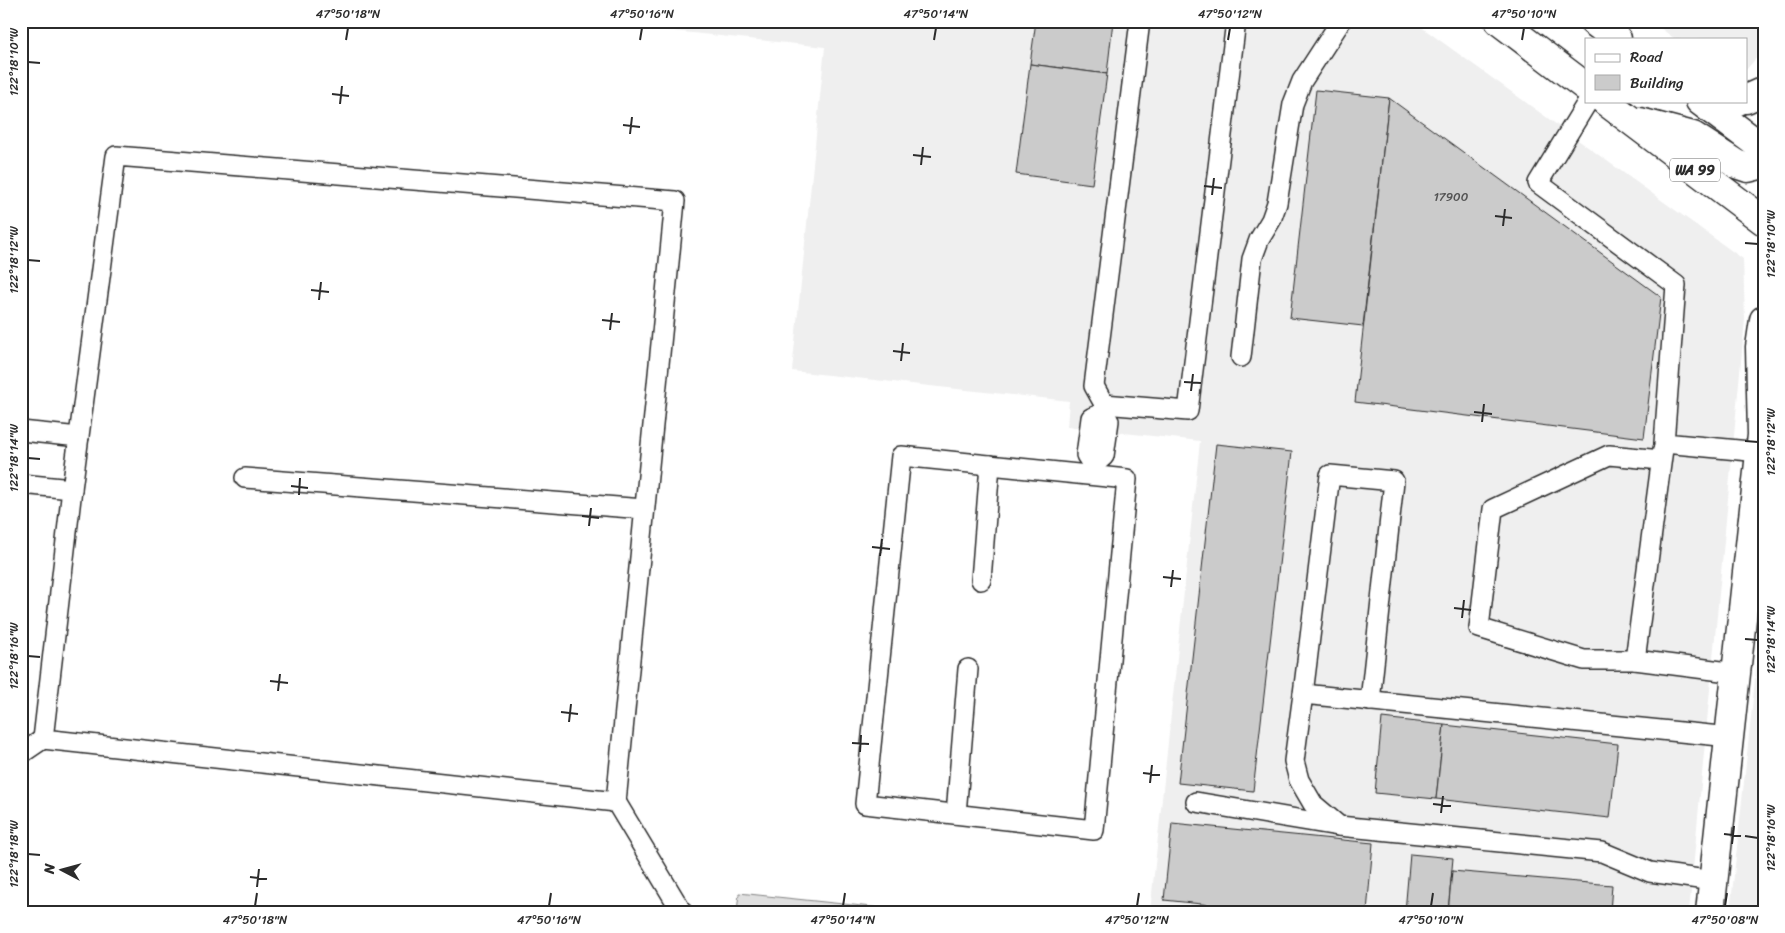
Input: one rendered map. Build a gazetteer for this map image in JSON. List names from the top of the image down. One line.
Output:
{"streets":{"main road":["WA 99"]},"house_numbers":["17900"],"legend":["Road","Building"],"north":"left","coordinates":["47°50'18\"N","47°50'16\"N","47°50'14\"N","47°50'12\"N","47°50'10\"N","122°18'10\"W","122°18'12\"W","122°18'14\"W","122°18'16\"W","122°18'18\"W","47°50'08\"N"]}
